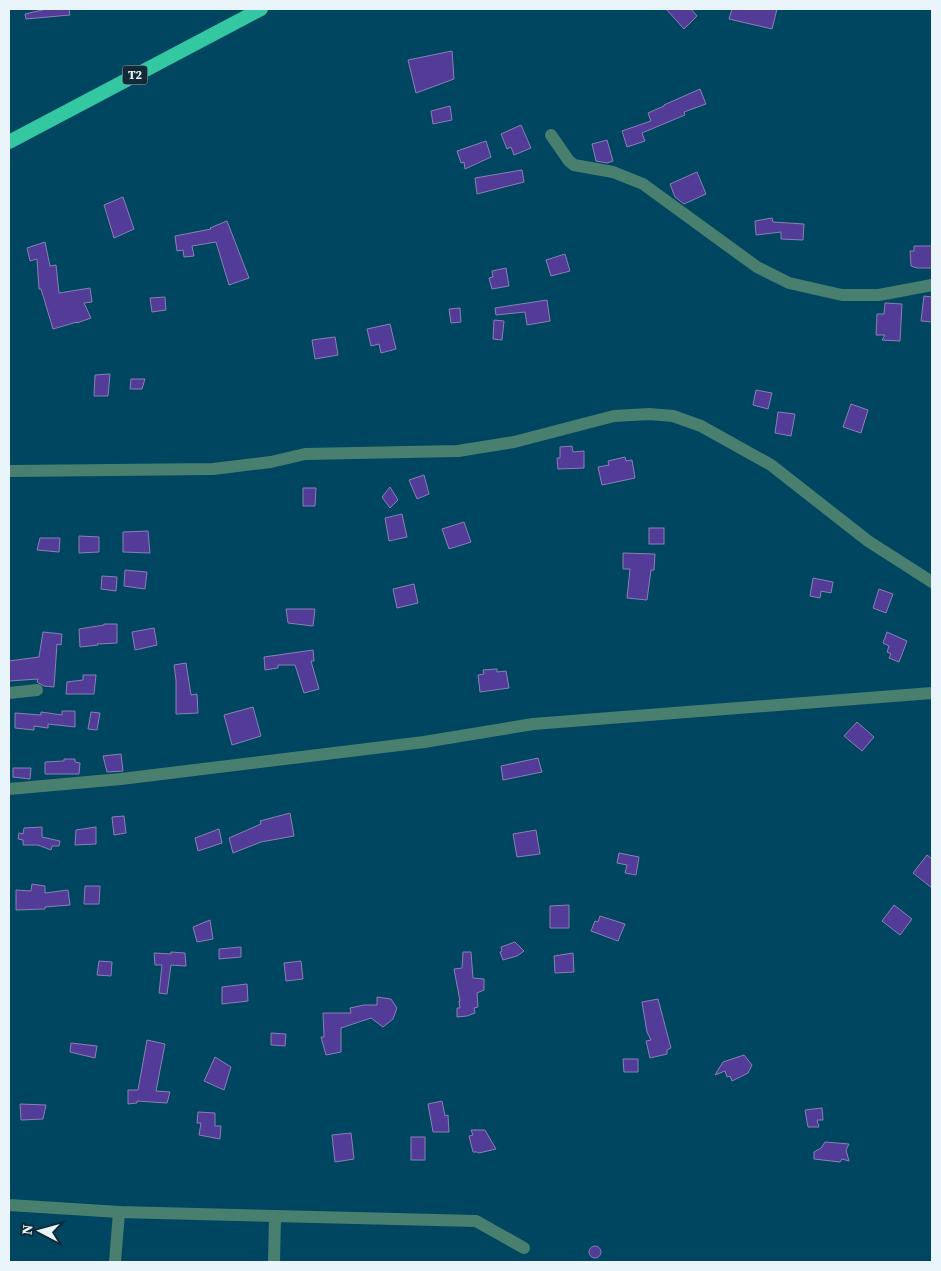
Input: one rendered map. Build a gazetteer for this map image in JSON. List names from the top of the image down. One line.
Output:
{"streets":{"highway":["T2"]},"north":"left"}
